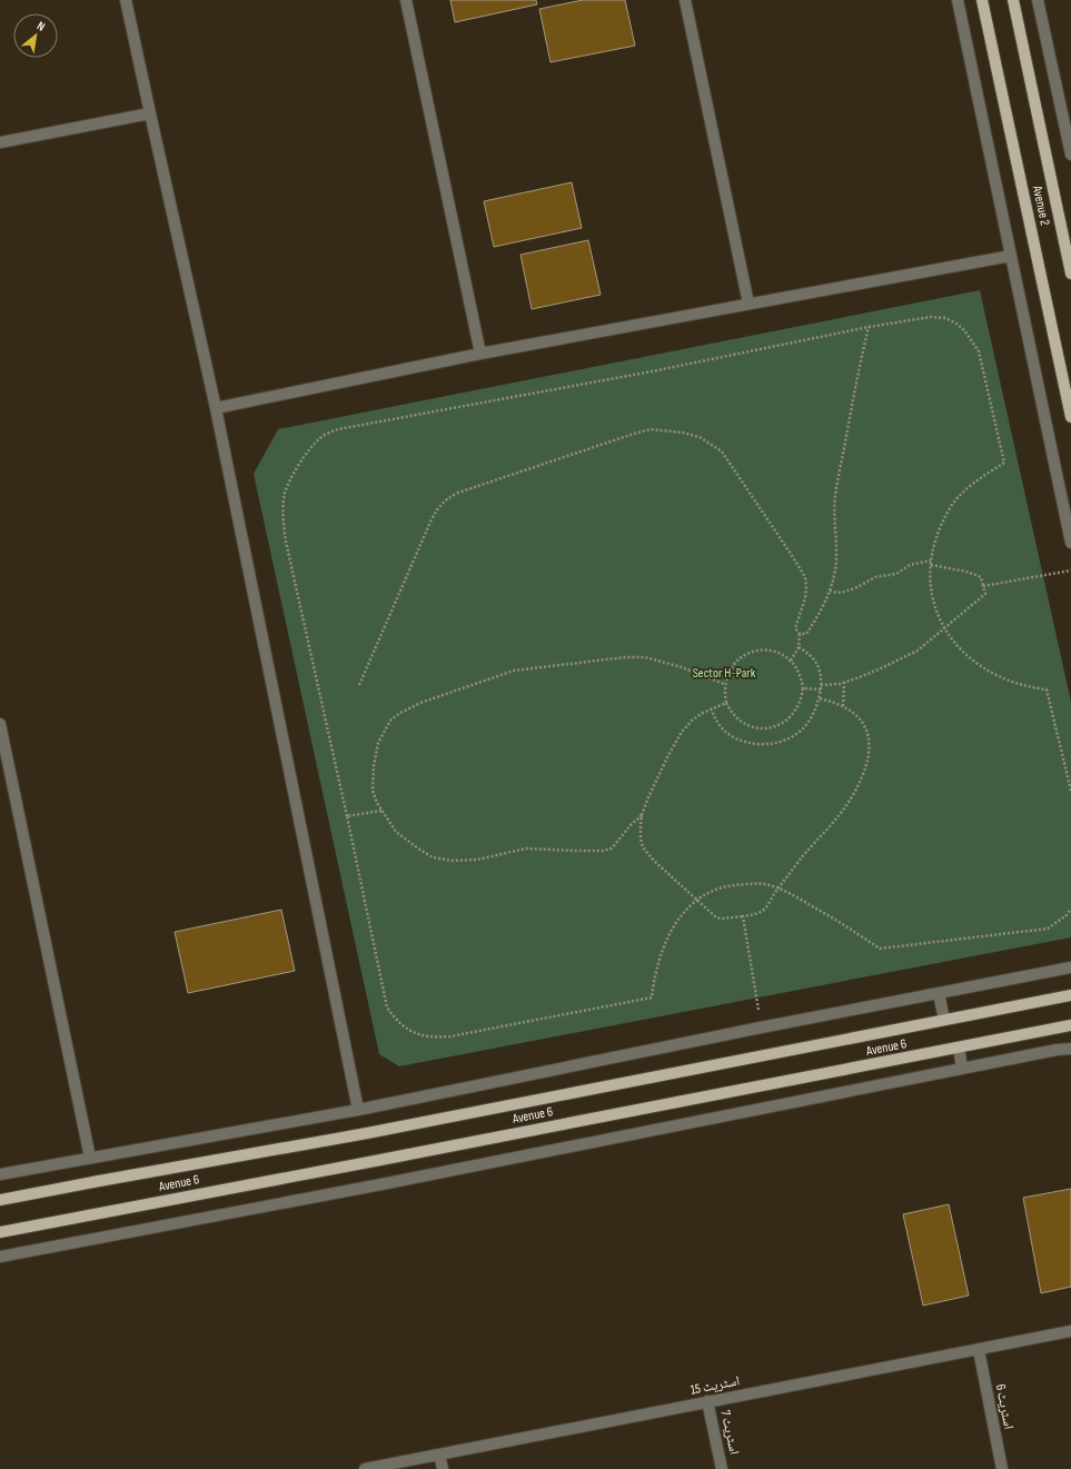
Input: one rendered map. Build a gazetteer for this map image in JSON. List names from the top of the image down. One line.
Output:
{"streets":{"main road":["Avenue 2","Avenue 6"],"street":["اسٹریٹ 15","اسٹریٹ 6","اسٹریٹ 7"]},"crossings":[["اسٹریٹ 15","اسٹریٹ 6"],["اسٹریٹ 15","اسٹریٹ 7"]],"parks":["Sector H-Park"],"north":"top right"}
